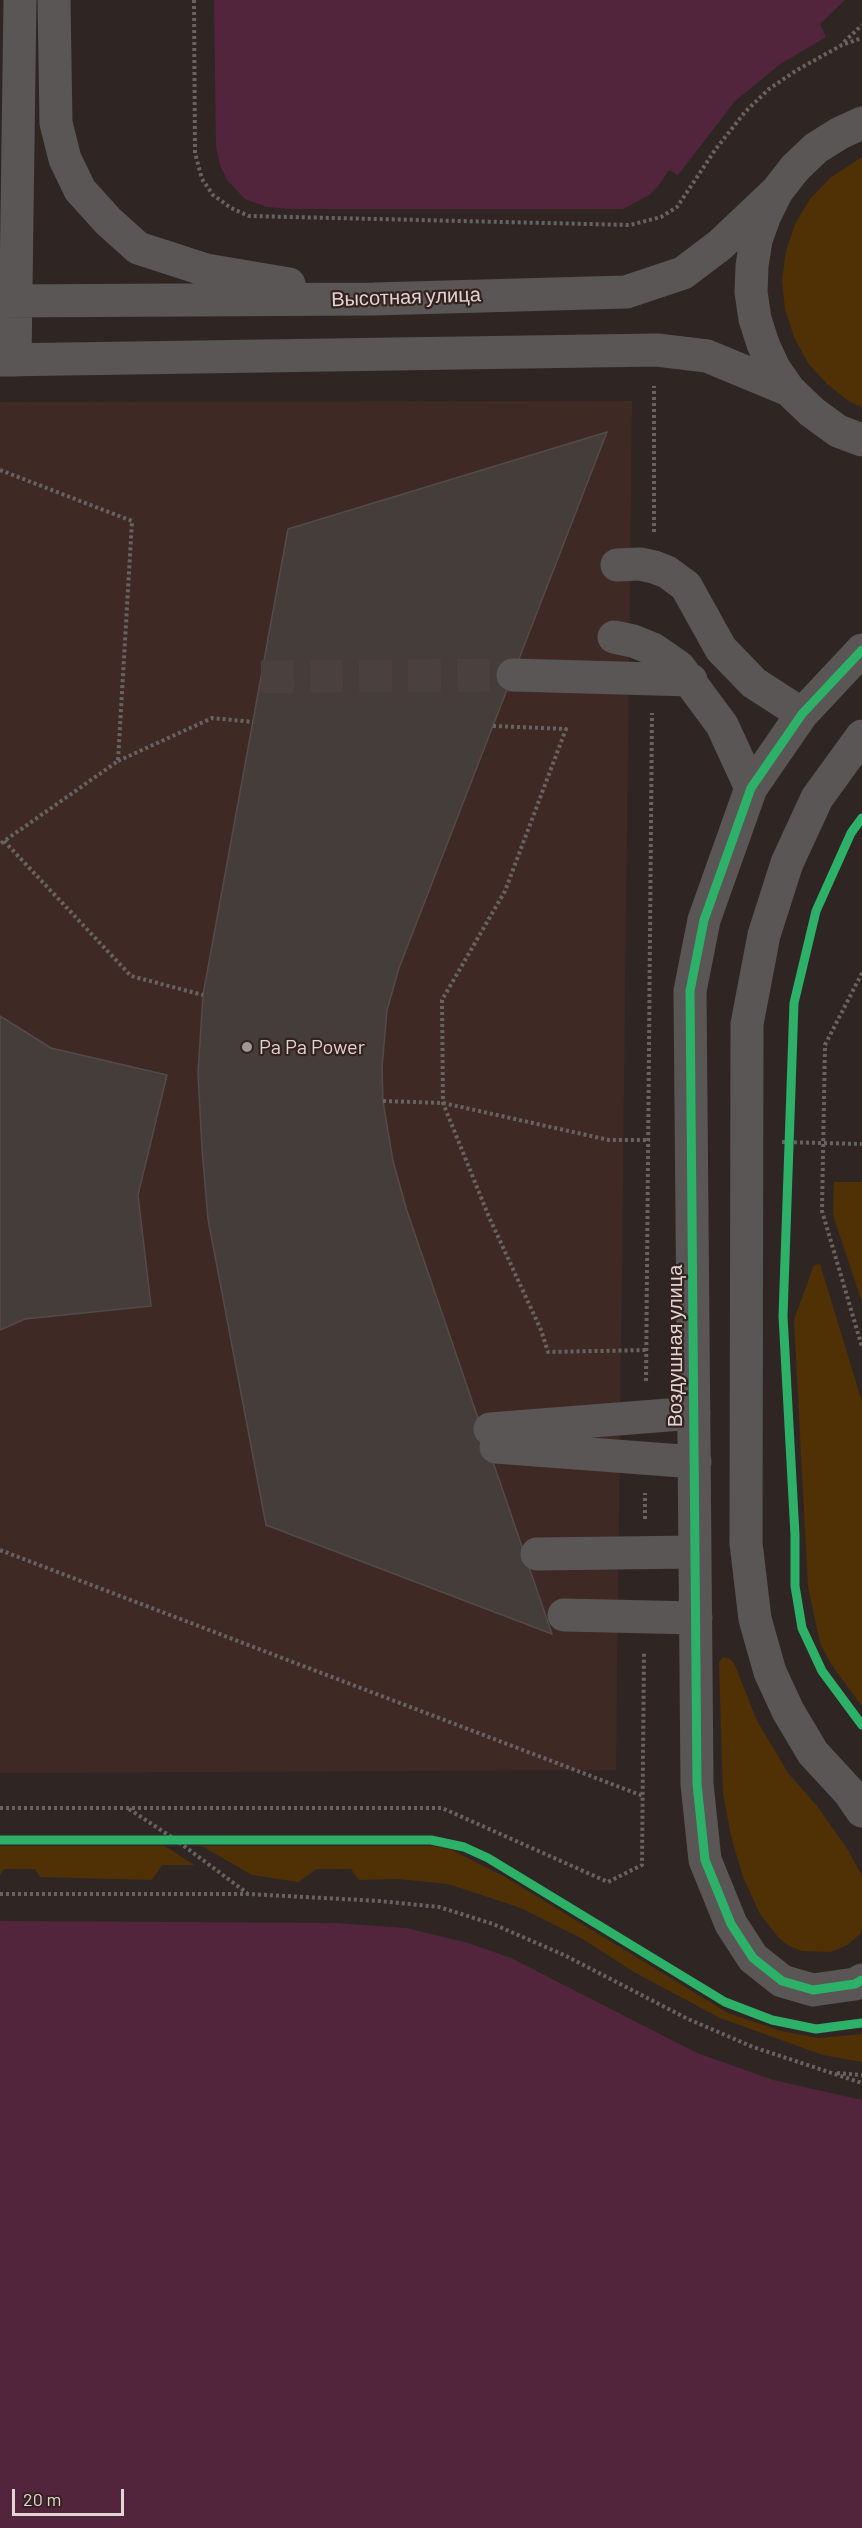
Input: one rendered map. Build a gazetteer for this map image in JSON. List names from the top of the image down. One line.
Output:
{"streets":{"street":["Высотная улица","Воздушная улица"]},"places":["Pa Pa Power"],"scale_bar":"20 m"}
